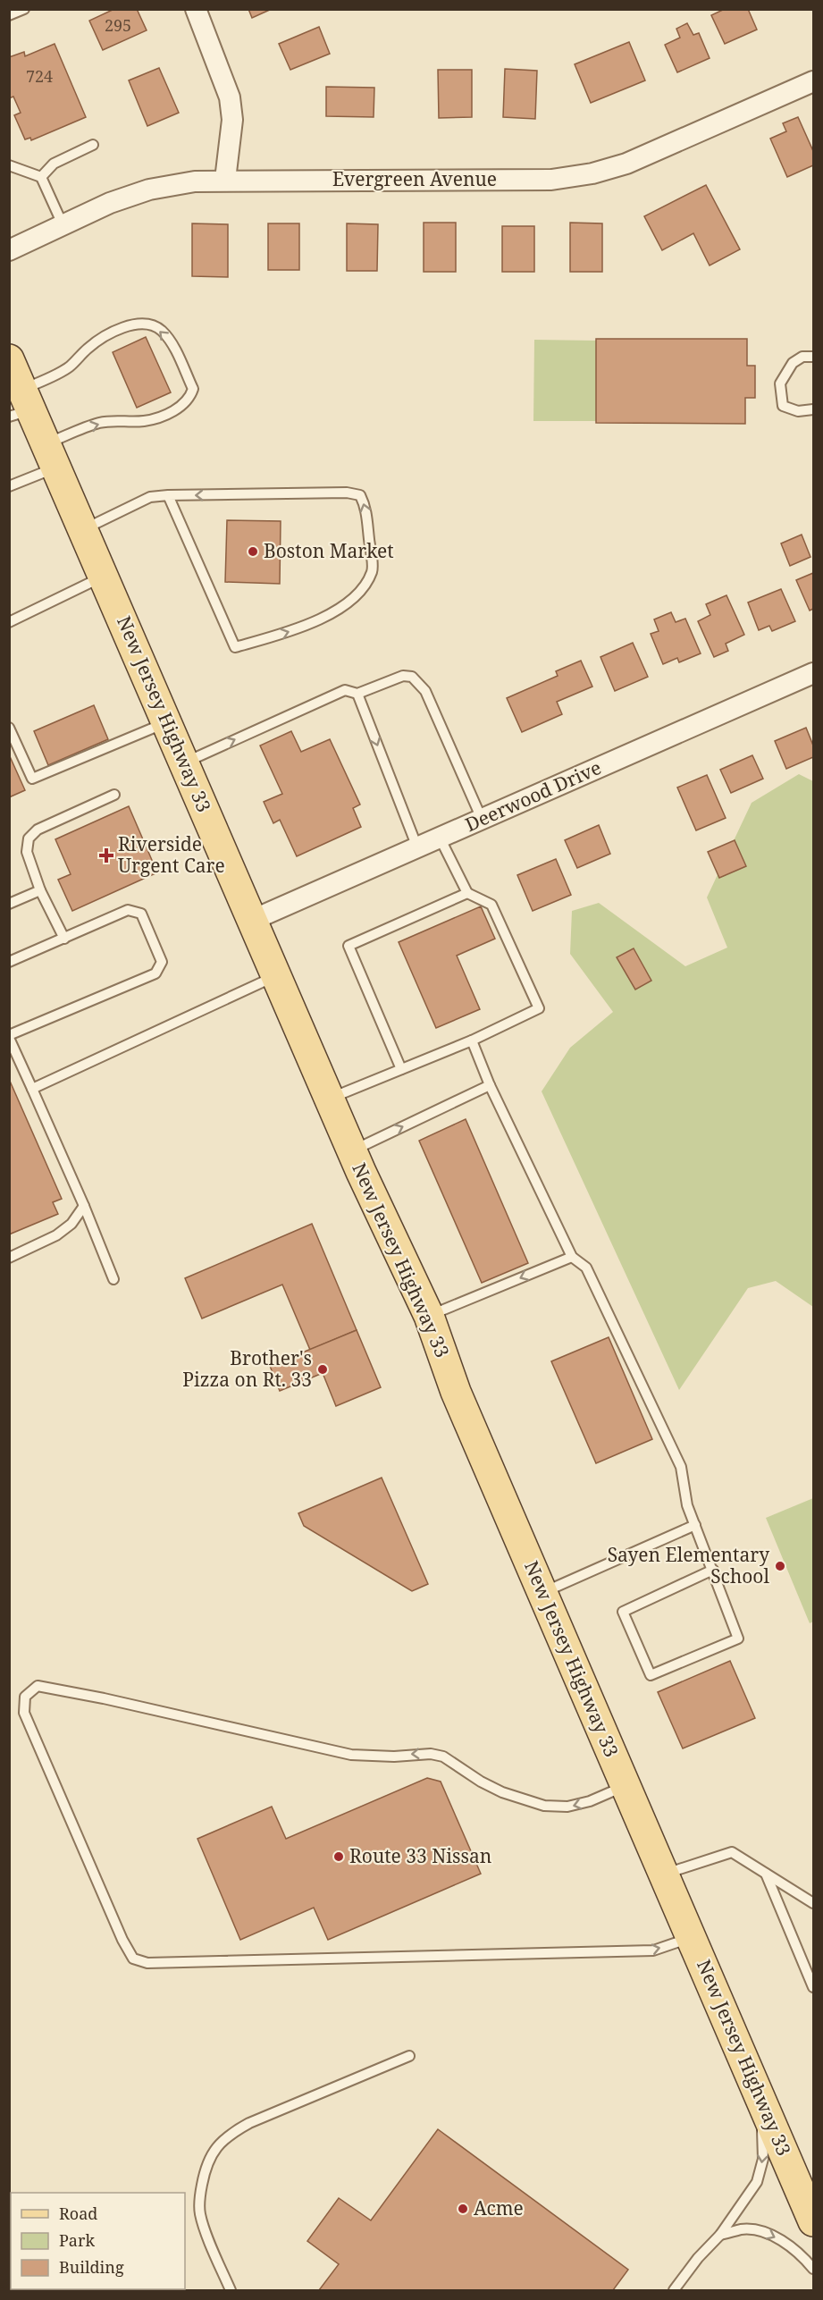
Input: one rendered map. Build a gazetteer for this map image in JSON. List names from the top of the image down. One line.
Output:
{"streets":{"main road":["New Jersey Highway 33"],"street":["Evergreen Avenue","Deerwood Drive"]},"crossings":[["New Jersey Highway 33","Deerwood Drive"]],"places":{"other":["Boston Market","Brother's Pizza on Rt. 33","Sayen Elementary School","Route 33 Nissan","Acme"],"health":["Riverside Urgent Care"]},"house_numbers":["295","724"],"legend":["Road","Park","Building"]}
